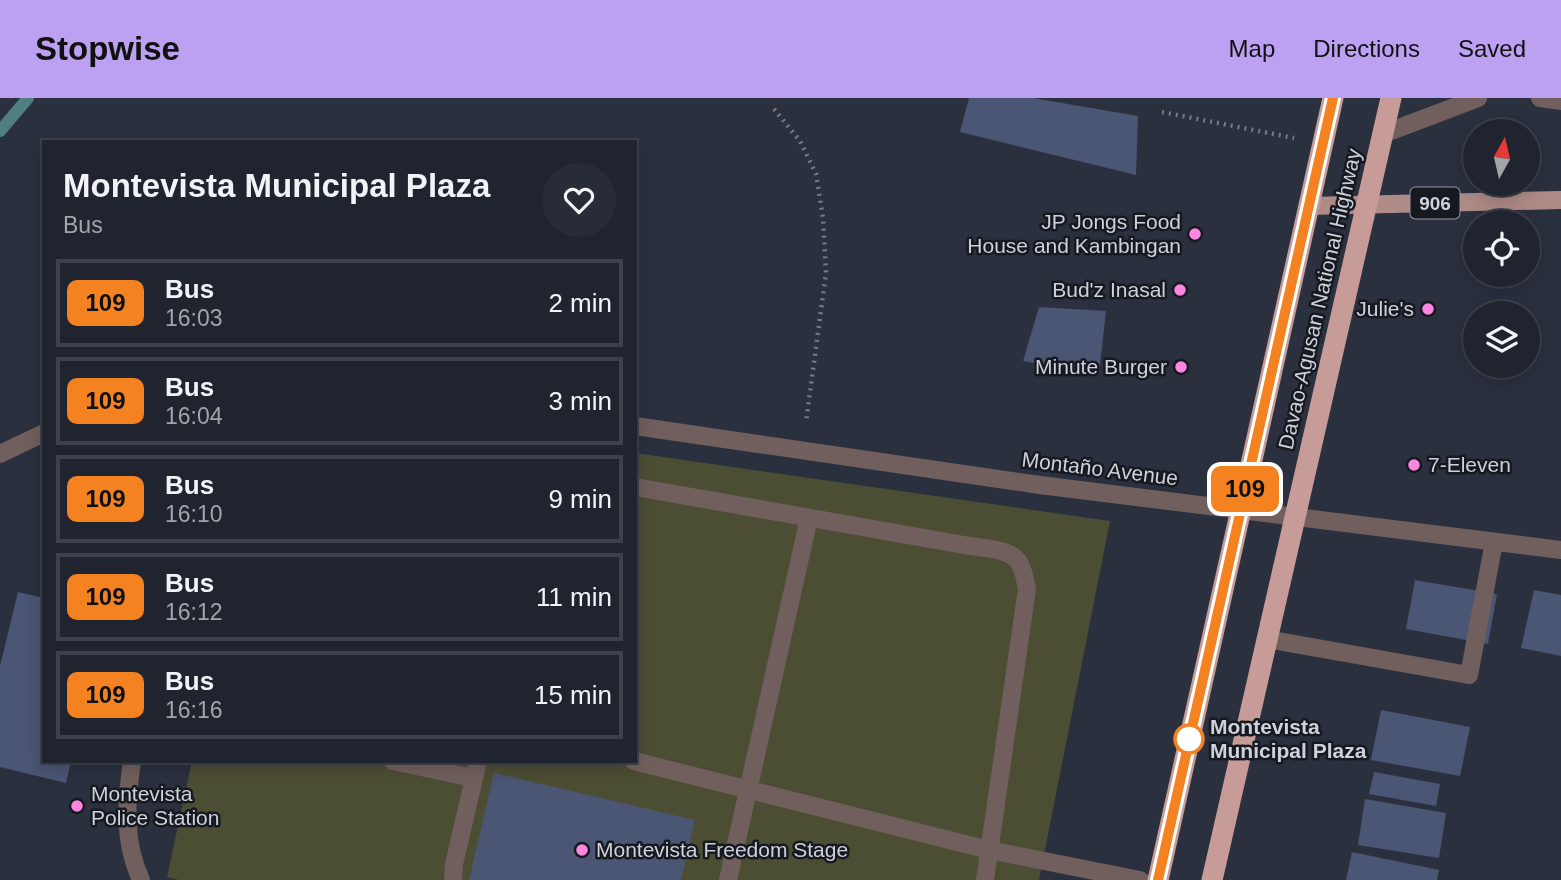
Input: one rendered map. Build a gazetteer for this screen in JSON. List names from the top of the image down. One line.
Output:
{"streets":{"highway":["Davao-Agusan National Highway"],"main road":["906"],"street":["Montaño Avenue"]},"crossings":[["906","Davao-Agusan National Highway"],["Davao-Agusan National Highway","Montaño Avenue"]],"places":["JP Jongs Food House and Kambingan","Bud'z Inasal","Julie's","Minute Burger","7-Eleven","Montevista Municipal Plaza","Montevista Police Station","Montevista Freedom Stage"],"lines":["bus line 109"],"north":"top","page":{"header":"Stopwise","nav":["Map","Directions","Saved"],"on_map":"109","heading":["Montevista Municipal Plaza","Bus"],"list":[{"mark":"109","name":"Bus","note":"16:03","value":"2 min"},{"mark":"109","name":"Bus","note":"16:04","value":"3 min"},{"mark":"109","name":"Bus","note":"16:10","value":"9 min"},{"mark":"109","name":"Bus","note":"16:12","value":"11 min"},{"mark":"109","name":"Bus","note":"16:16","value":"15 min"}]}}
